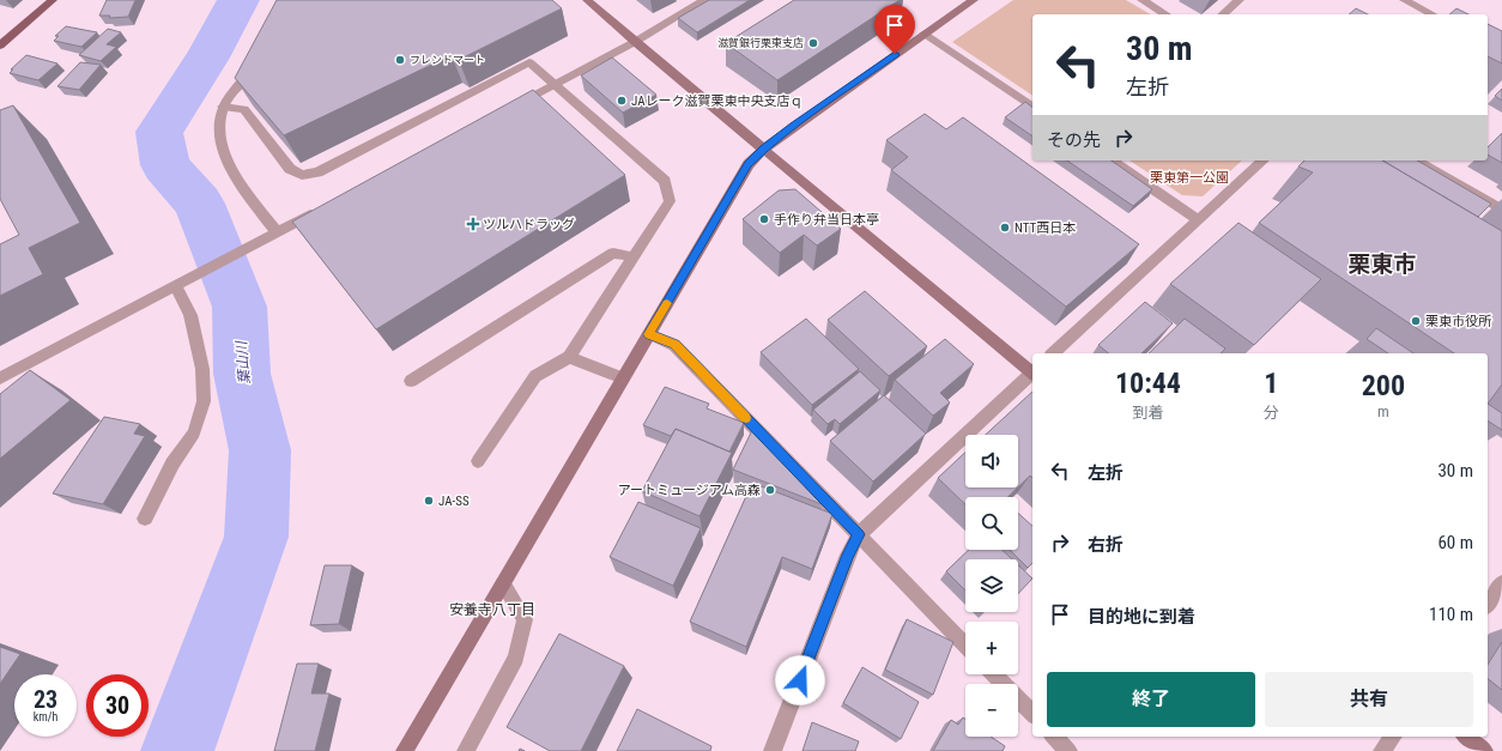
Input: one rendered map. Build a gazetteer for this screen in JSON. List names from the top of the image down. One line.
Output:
{"districts":["栗東市","安養寺八丁目"],"water":["葉山川"],"parks":["栗東第一公園"],"places":{"other":["滋賀銀行栗東支店","フレンドマート","JAレーク滋賀栗東中央支店ｑ","手作り弁当日本亭","NTT西日本","栗東市役所","アートミュージアム高森","JA-SS"],"health":["ツルハドラッグ"]},"page":{"turn":["30 m","左折"],"then":"その先","eta":["10:44","到着","1","分","200","m"],"map_buttons":["+","−"],"list":[{"name":"左折","value":"30 m"},{"name":"右折","value":"60 m"},{"name":"目的地に到着","value":"110 m"}],"buttons":["終了","共有"],"speed":"23 km/h","limit":"30"}}
